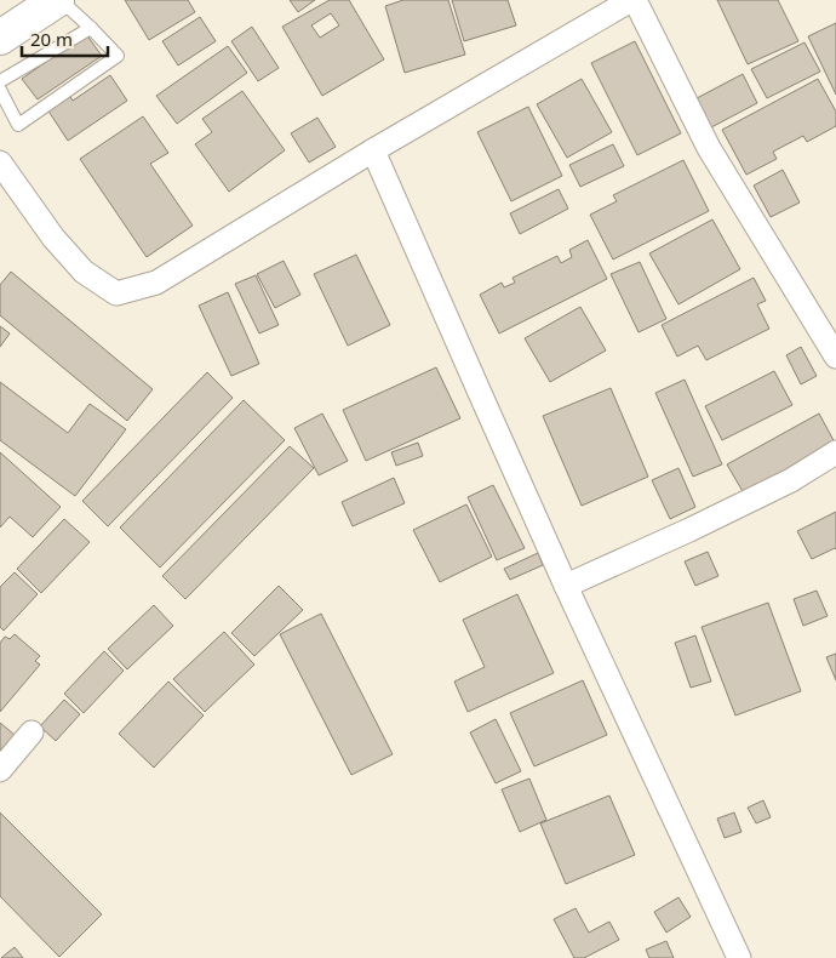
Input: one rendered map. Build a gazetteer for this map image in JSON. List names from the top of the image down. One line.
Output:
{"scale_bar":"20 m"}
